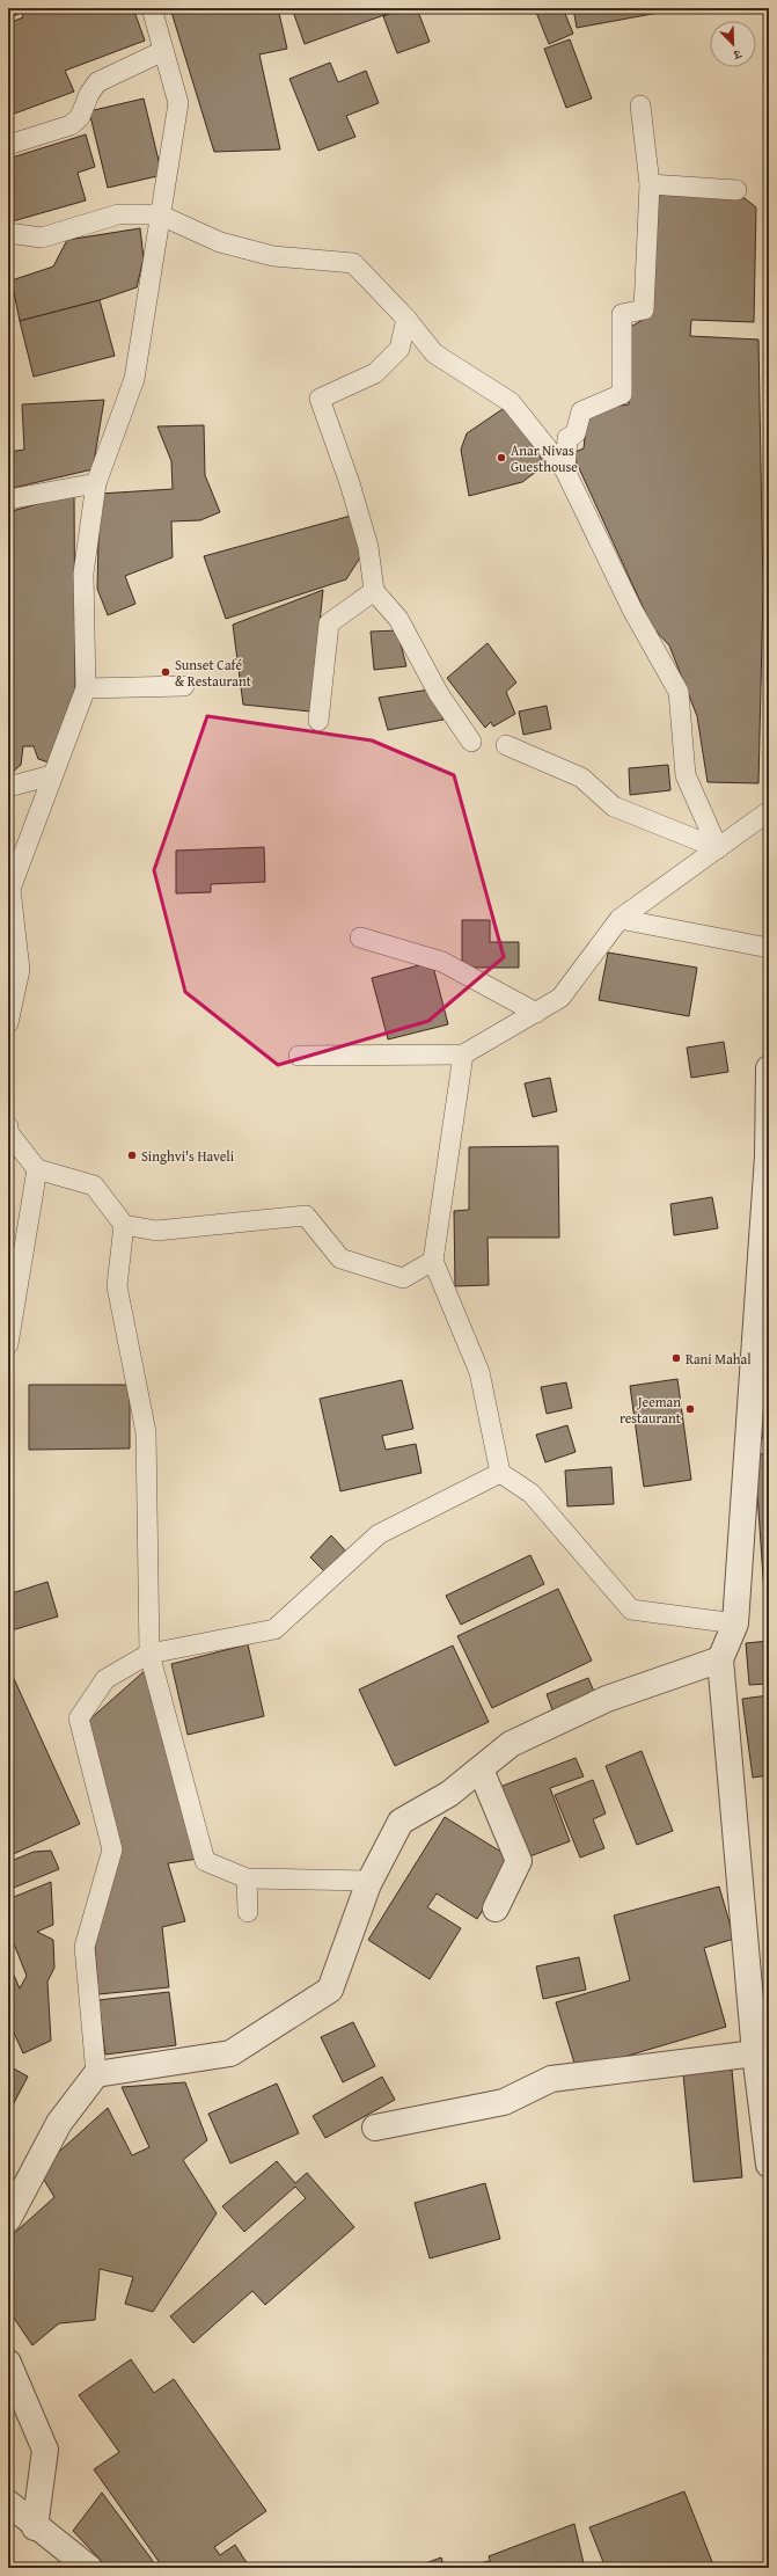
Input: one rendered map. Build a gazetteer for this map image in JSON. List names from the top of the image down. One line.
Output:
{"places":["Anar Nivas Guesthouse","Sunset Café & Restaurant","Singhvi's Haveli","Rani Mahal","Jeeman restaurant"],"north":"bottom right"}
